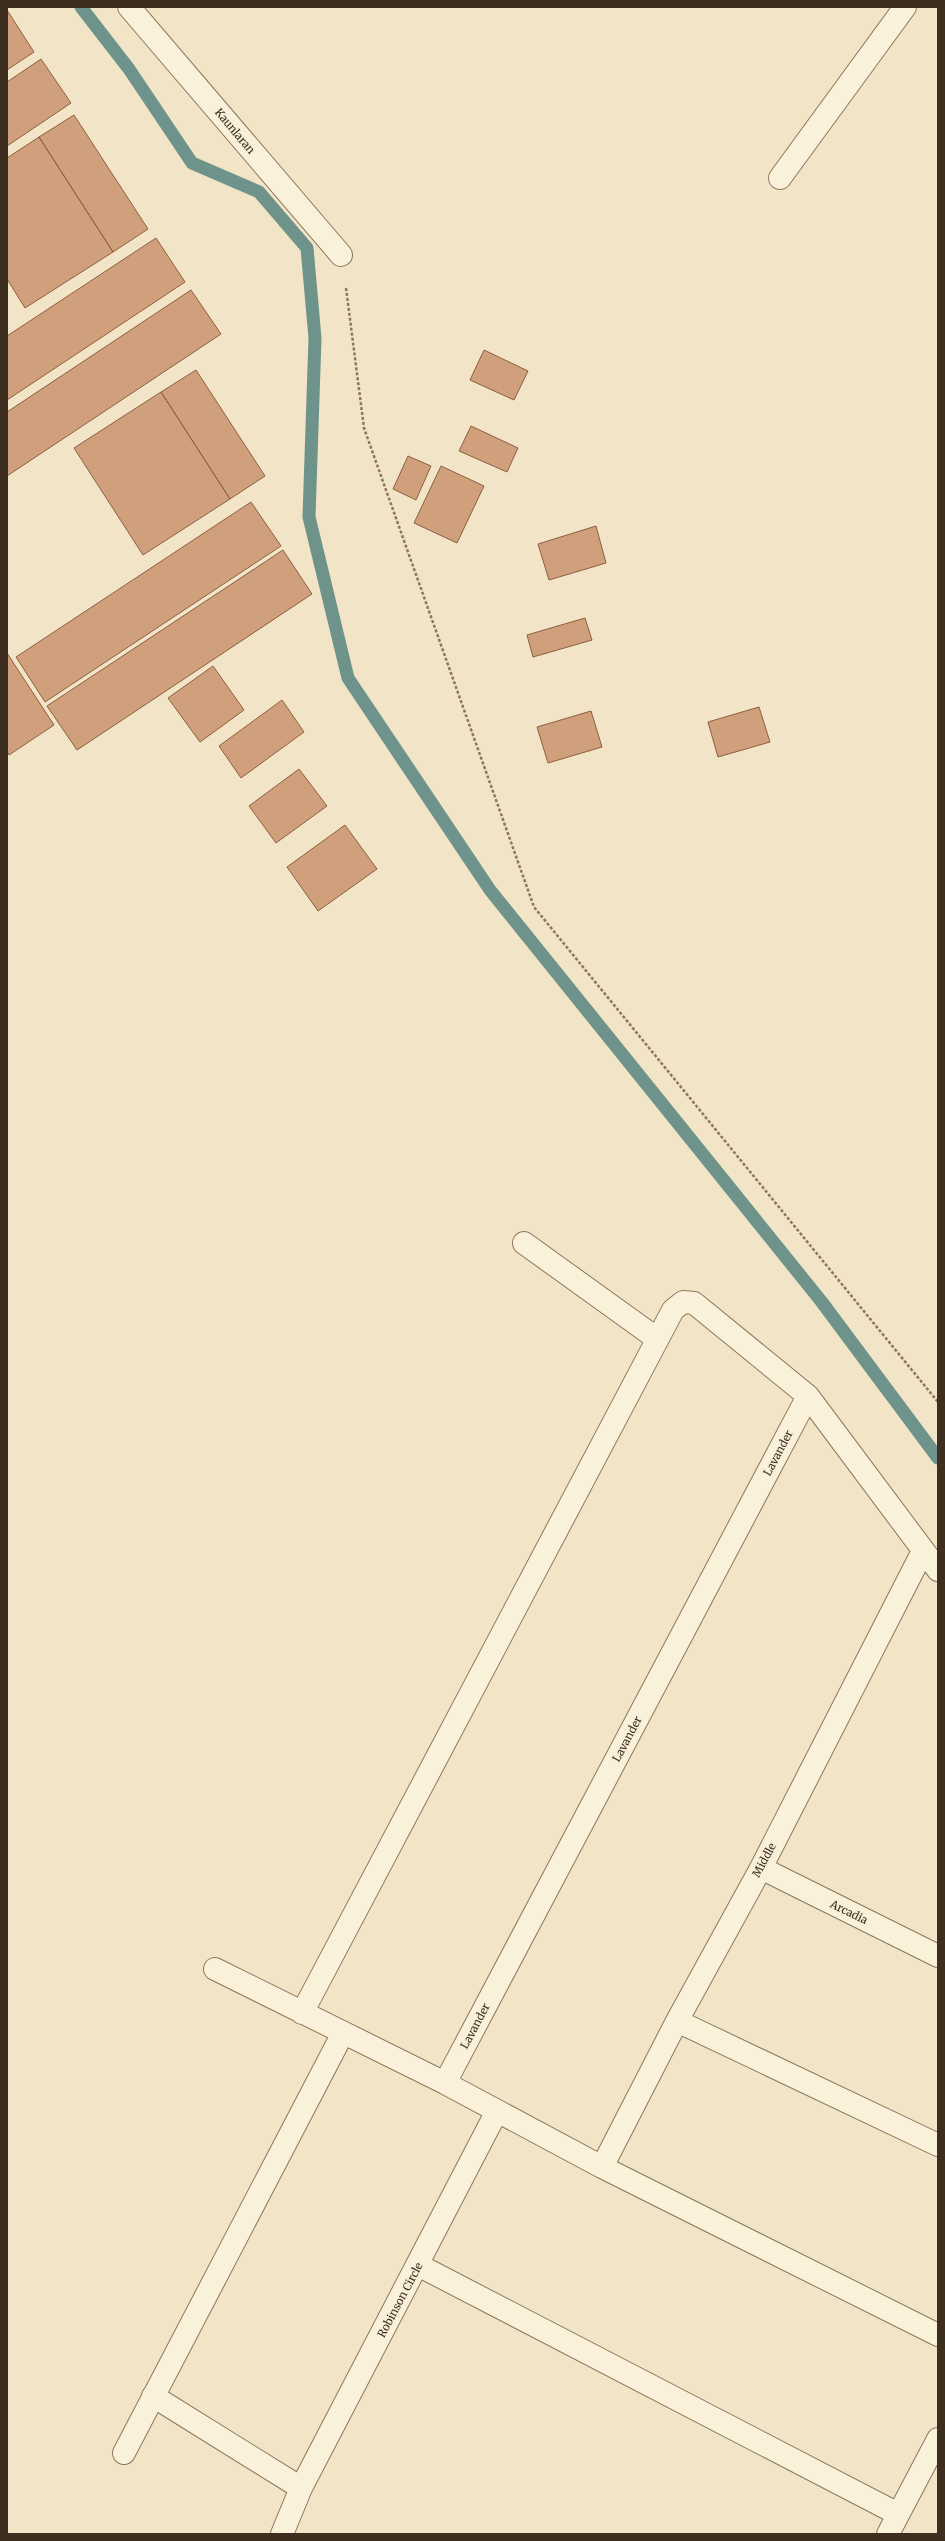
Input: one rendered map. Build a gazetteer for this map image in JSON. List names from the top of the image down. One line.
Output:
{"streets":{"street":["Kaunlaran","Lavander","Middle","Arcadia","Robinson Circle"]},"crossings":[["Middle","Arcadia"]]}
